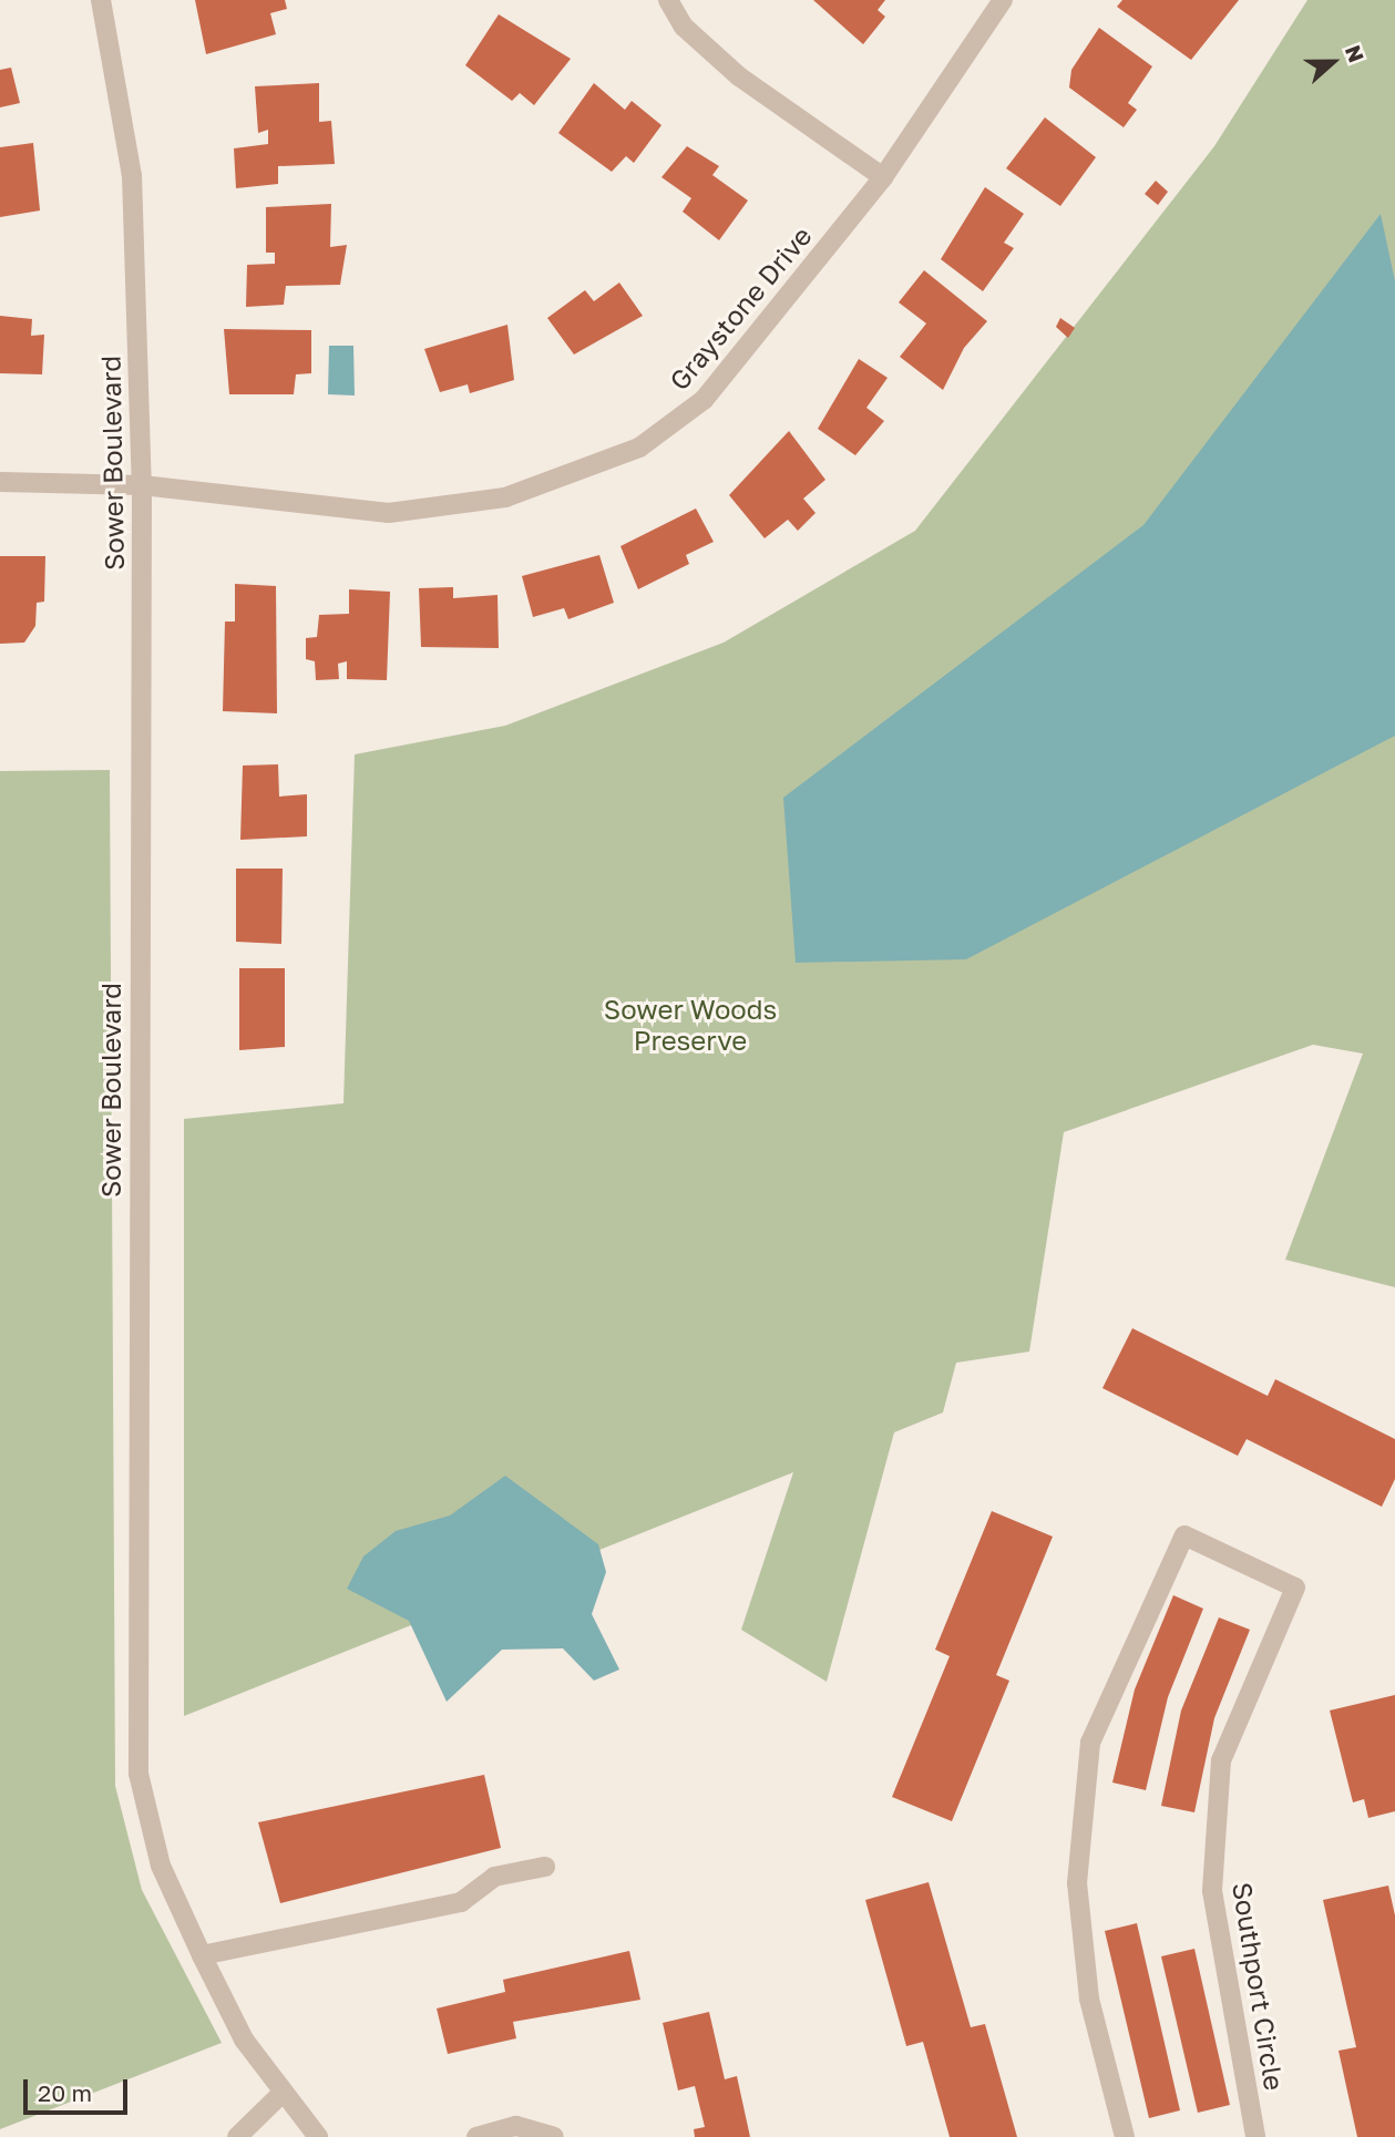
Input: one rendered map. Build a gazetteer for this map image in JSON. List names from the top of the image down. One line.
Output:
{"streets":{"street":["Graystone Drive","Sower Boulevard","Southport Circle"]},"crossings":[["Graystone Drive","Sower Boulevard"]],"parks":["Sower Woods Preserve"],"scale_bar":"20 m","north":"right"}
